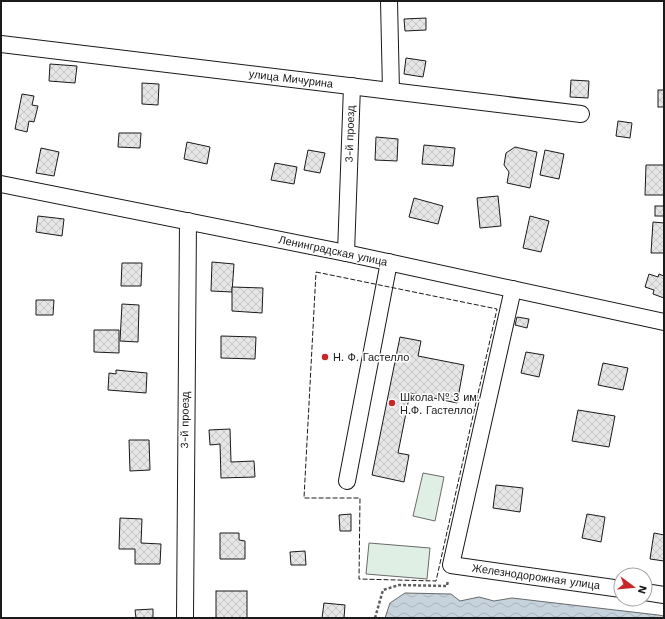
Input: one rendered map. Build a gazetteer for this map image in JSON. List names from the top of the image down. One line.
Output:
{"streets":{"street":["улица Мичурина","3-й проезд","Ленинградская улица","Железнодорожная улица"]},"crossings":[["улица Мичурина","3-й проезд"],["3-й проезд","Ленинградская улица"]],"places":["Н. Ф. Гастелло","Школа № 3 им. Н.Ф. Гастелло"],"north":"right"}
